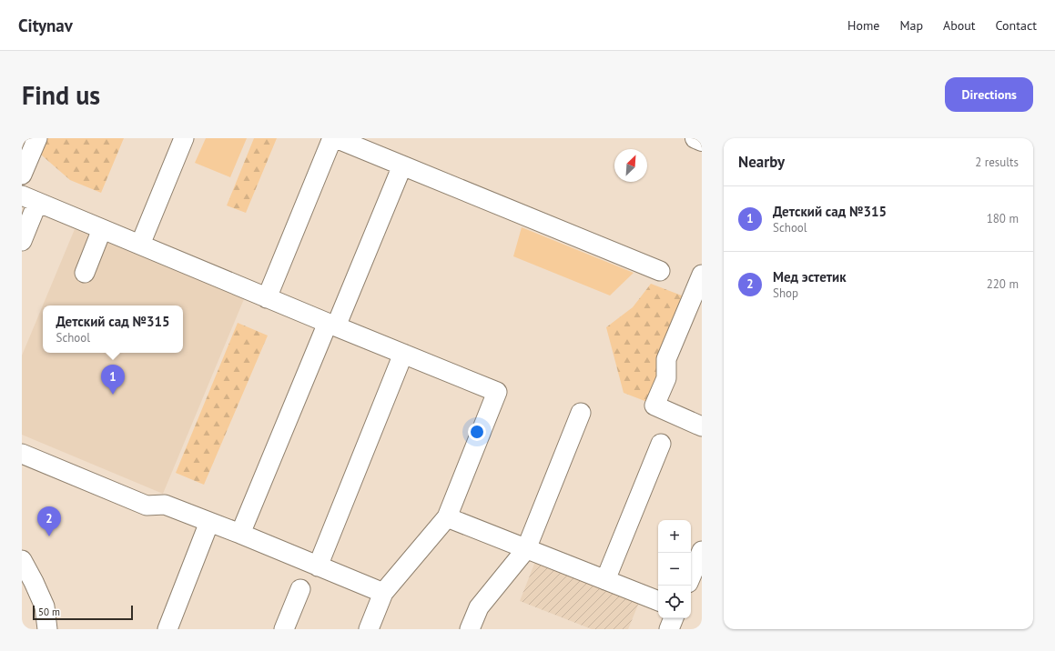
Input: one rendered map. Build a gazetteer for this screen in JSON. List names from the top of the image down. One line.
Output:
{"scale_bar":"50 m","north":"top right","page":{"header":"Citynav","nav":["Home","Map","About","Contact"],"buttons":"Directions","title":"Find us","heading":["Nearby","2 results"],"list":[{"mark":"1","name":"Детский сад №315","note":"School","value":"180 m"},{"mark":"2","name":"Мед эстетик","note":"Shop","value":"220 m"}],"popup":["Детский сад №315","School"],"pins":["1","2"],"map_buttons":["+","−"],"scale":"50 m"}}
